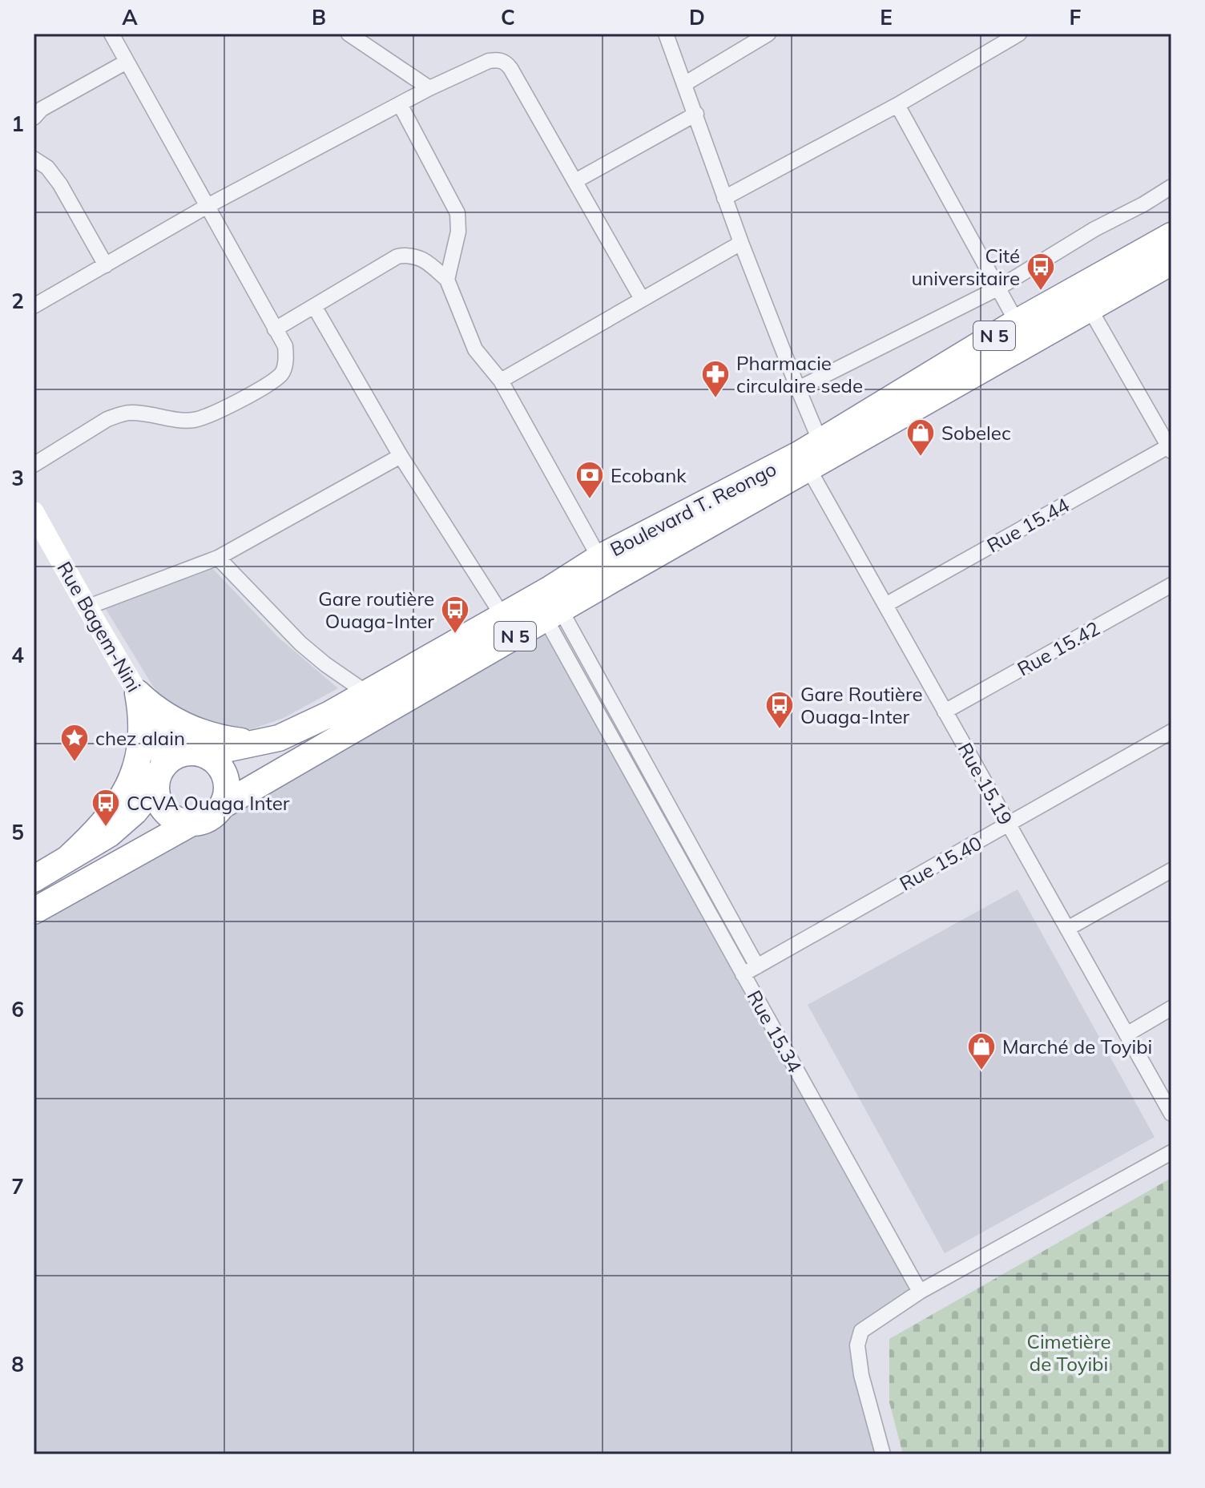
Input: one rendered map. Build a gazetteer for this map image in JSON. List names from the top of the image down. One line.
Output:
{"streets":{"highway":["N 5","Boulevard T. Reongo"],"street":["Rue 15.44","Rue Bagem-Nini","Rue 15.42","Rue 15.19","Rue 15.40","Rue 15.34"]},"crossings":[["N 5","Boulevard T. Reongo"],["N 5","Rue 15.19"],["N 5","Rue 15.34"],["Boulevard T. Reongo","Rue 15.19"],["Boulevard T. Reongo","Rue 15.34"],["Rue 15.44","Rue 15.19"],["Rue 15.42","Rue 15.19"],["Rue 15.19","Rue 15.40"],["Rue 15.40","Rue 15.34"]],"parks":["Cimetière de Toyibi"],"places":{"bus stop":["Cité universitaire","Gare routière Ouaga-Inter","Gare Routière Ouaga-Inter","CCVA Ouaga Inter"],"pharmacy":["Pharmacie circulaire sede"],"shop":["Sobelec","Marché de Toyibi"],"bank":["Ecobank"],"place":["chez alain"]},"grid":{"columns":["A","B","C","D","E","F"],"rows":["1","2","3","4","5","6","7","8"]}}
